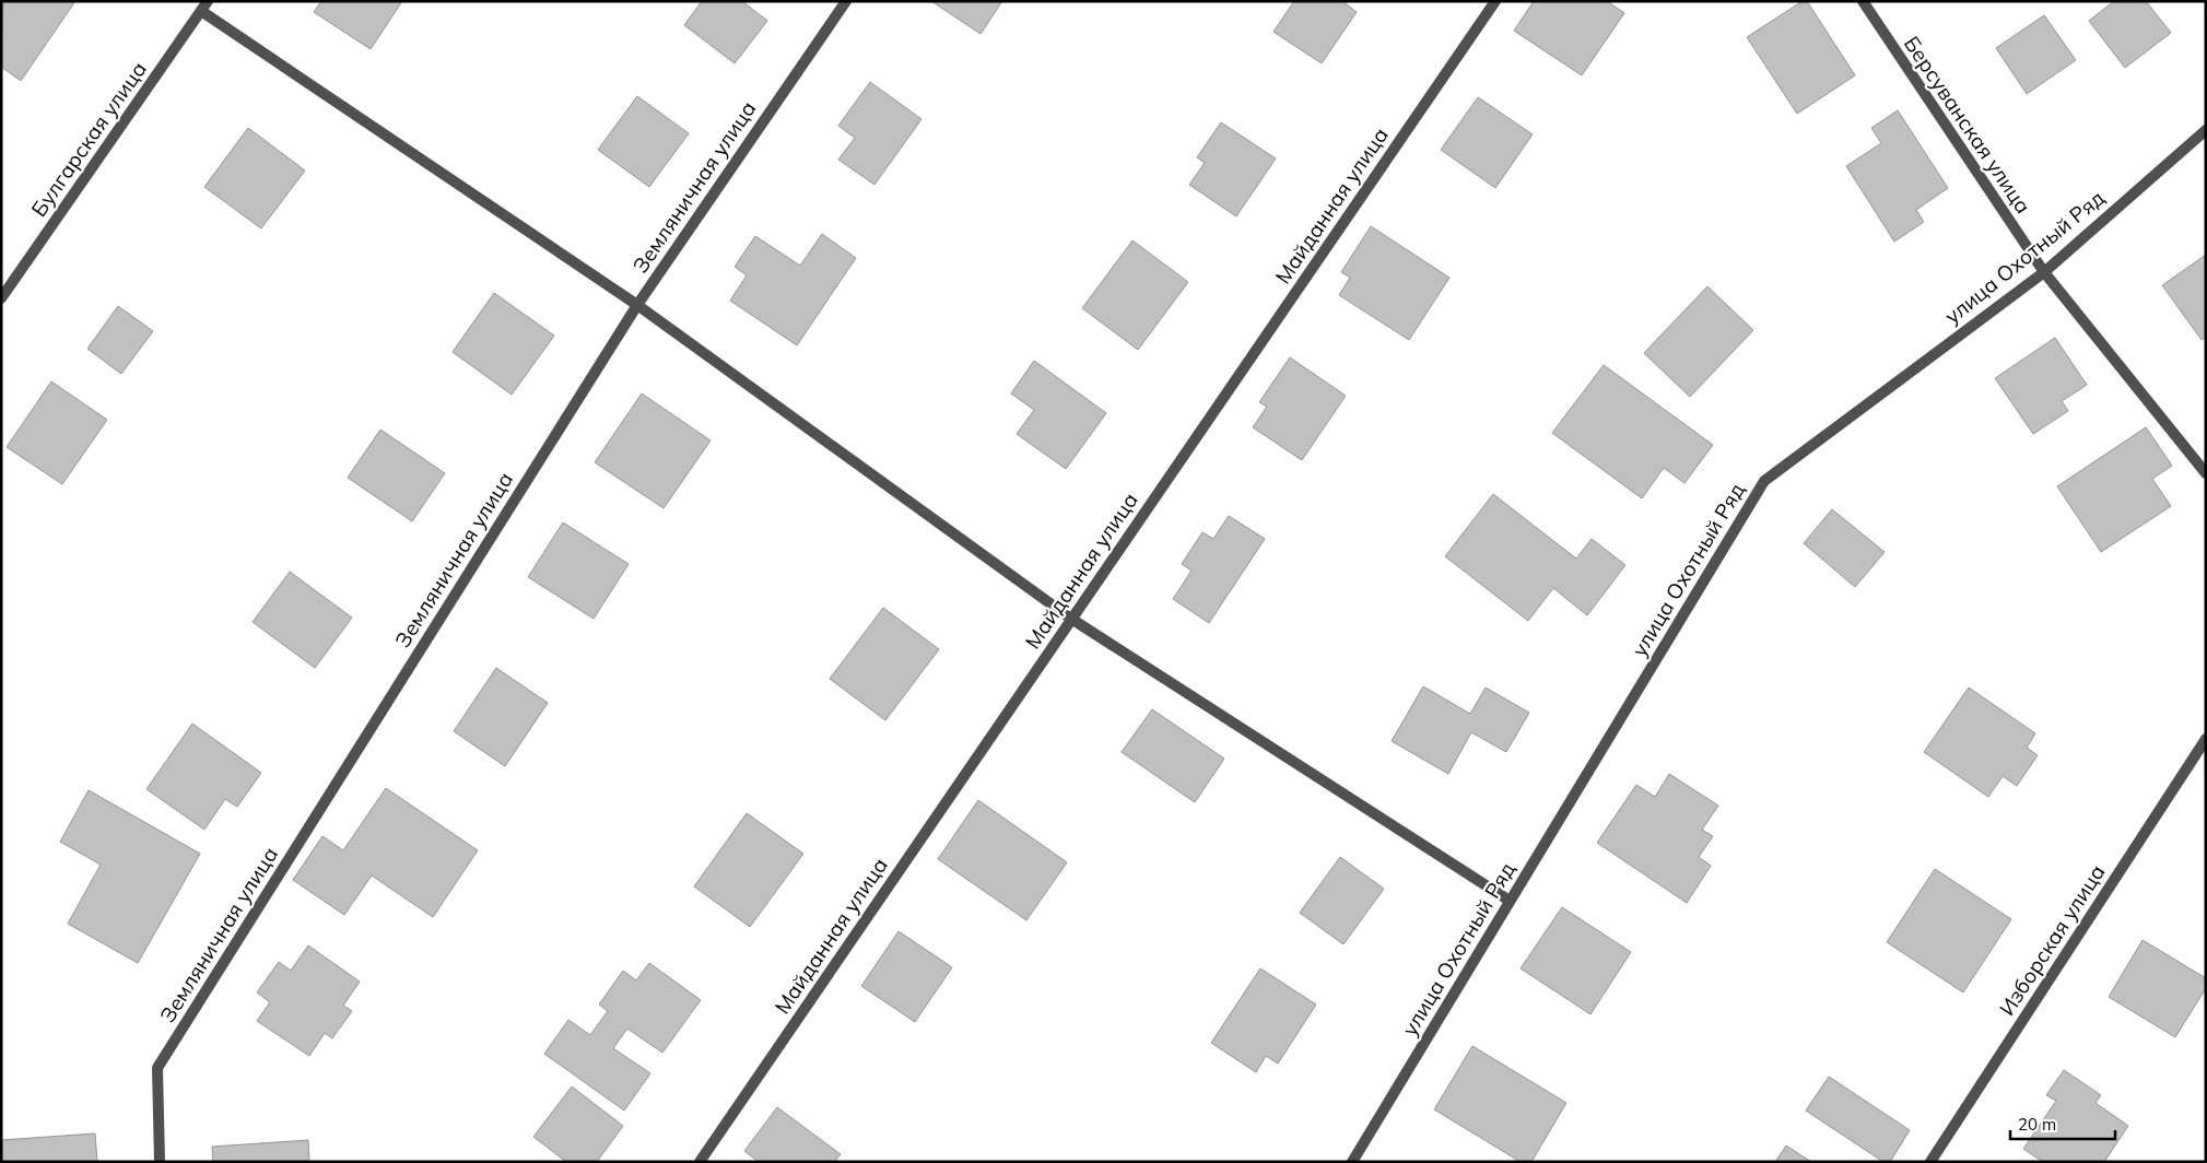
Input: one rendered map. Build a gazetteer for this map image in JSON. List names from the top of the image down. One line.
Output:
{"streets":{"street":["Берсуванская улица","Булгарская улица","Земляничная улица","Майданная улица","улица Охотный Ряд","Изборская улица"]},"crossings":[["Берсуванская улица","улица Охотный Ряд"]],"scale_bar":"20 m"}
